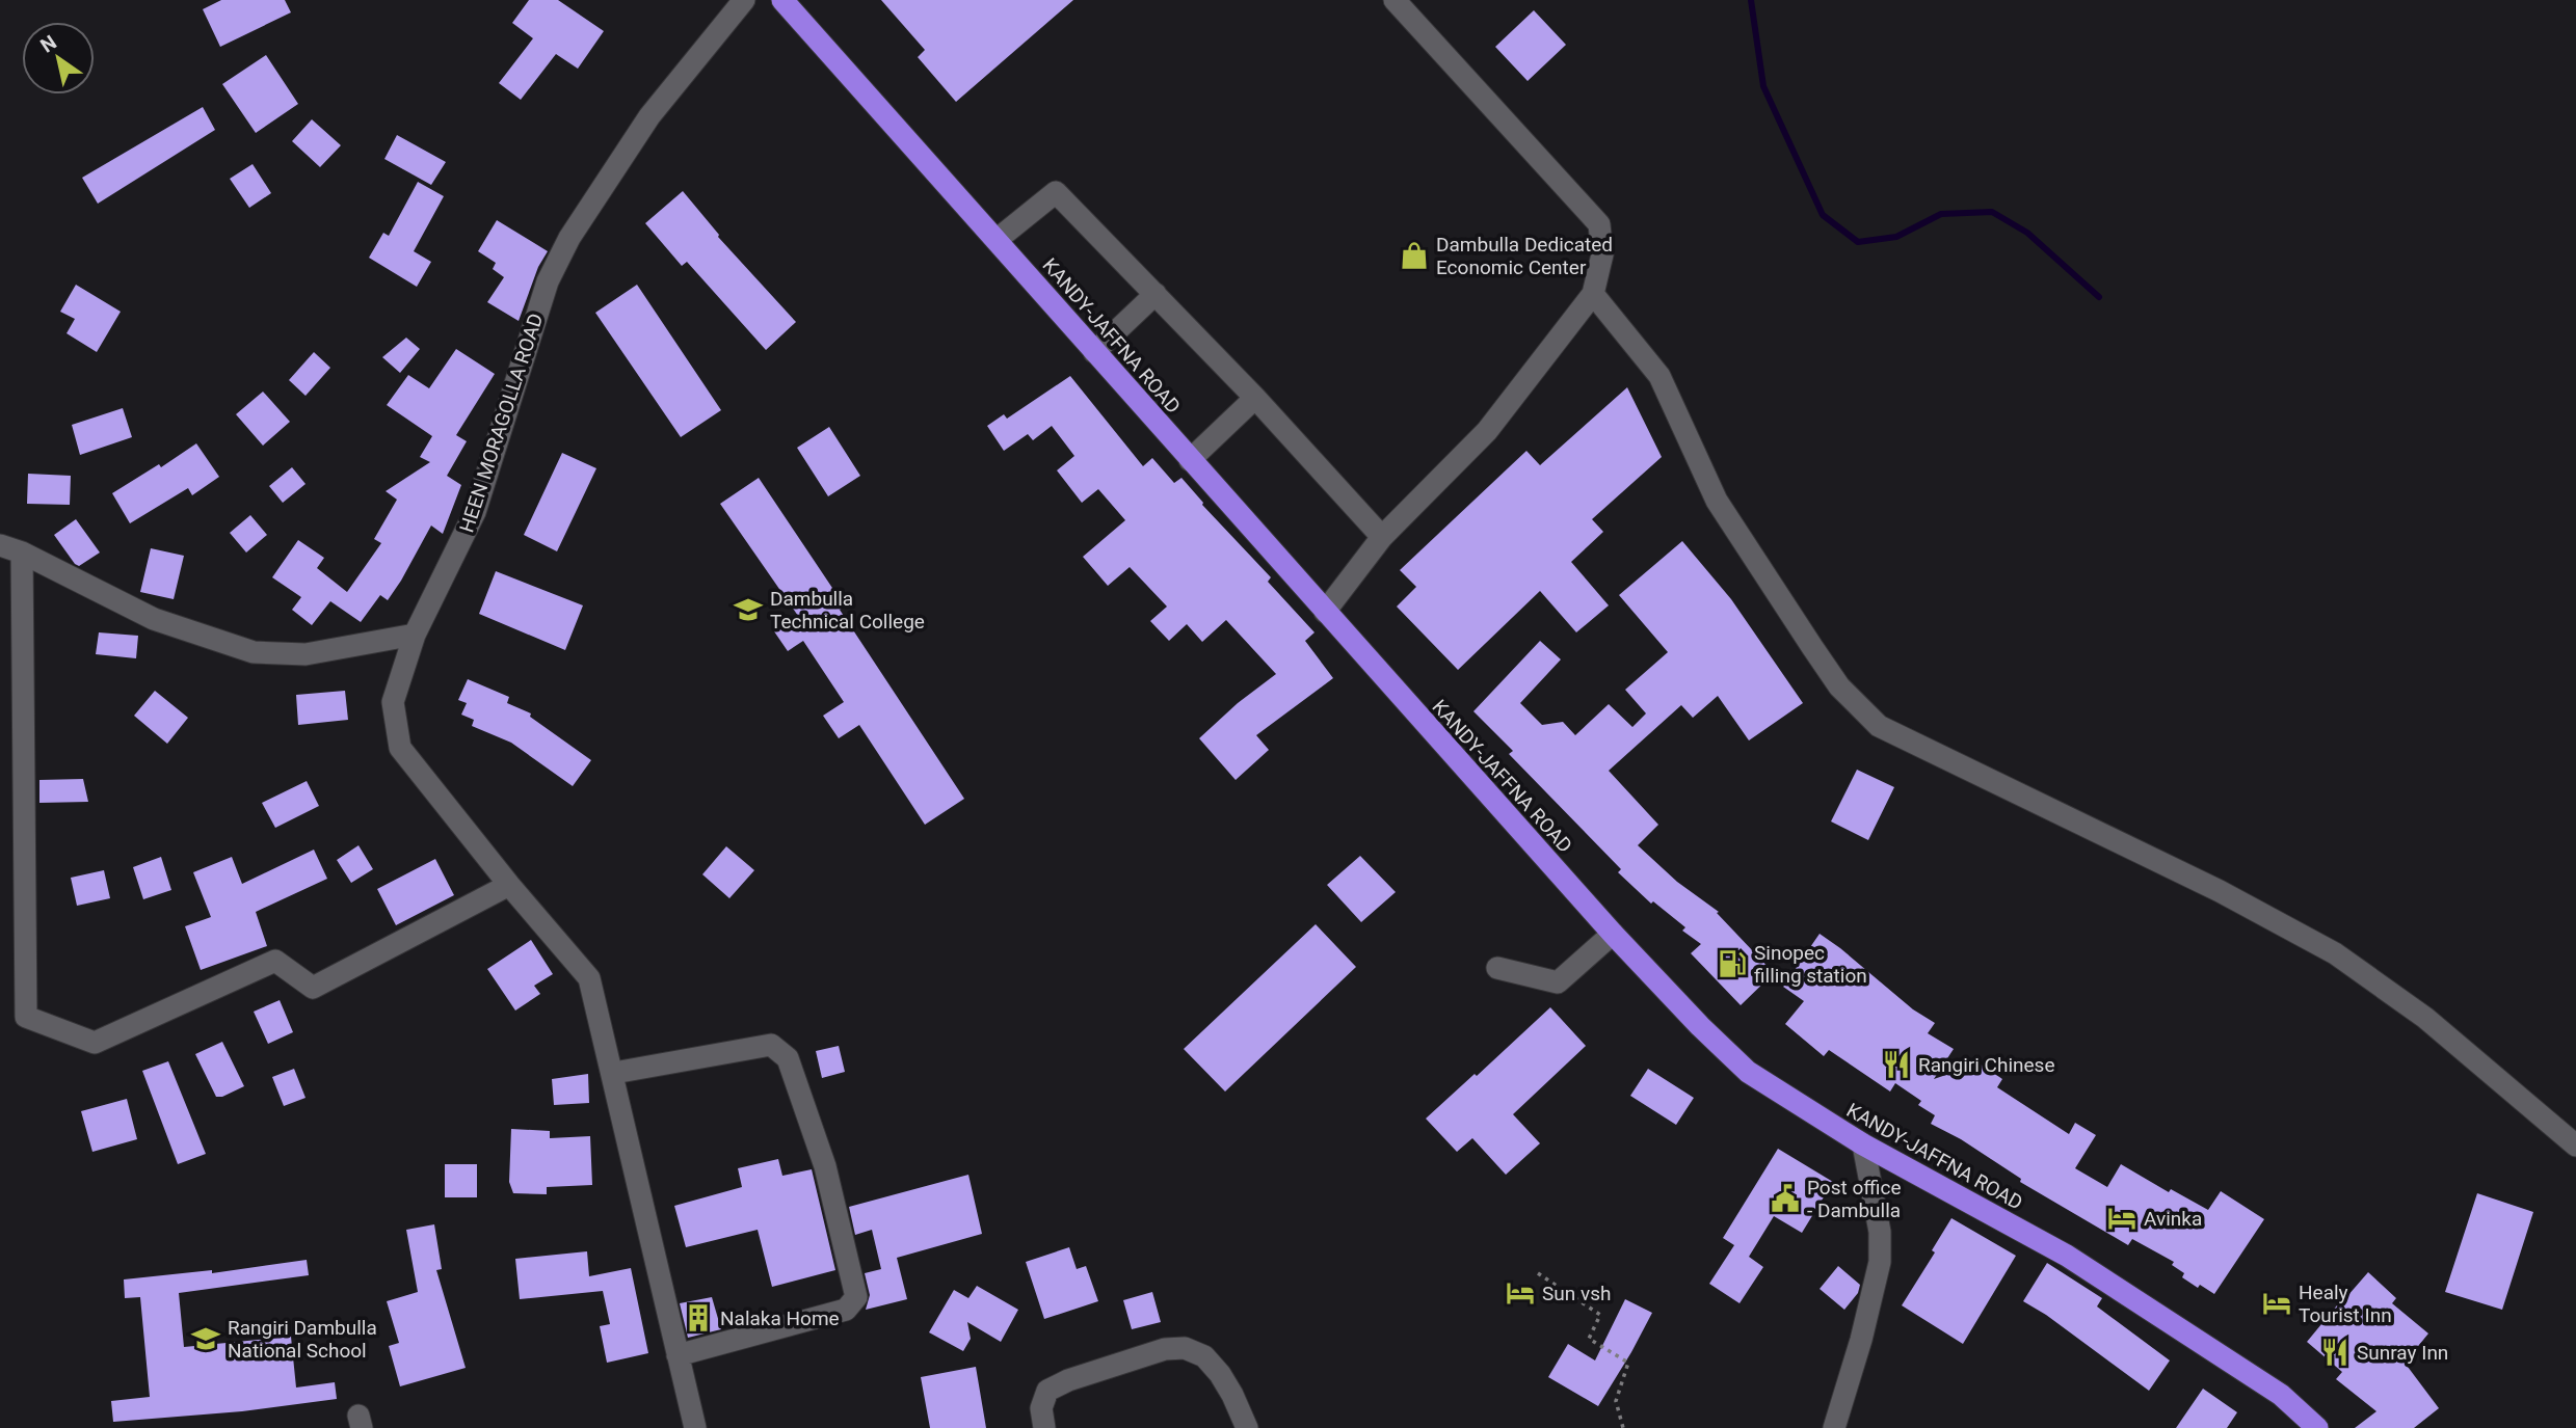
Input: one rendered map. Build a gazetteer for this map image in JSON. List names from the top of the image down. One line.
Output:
{"streets":{"highway":["KANDY-JAFFNA ROAD"],"street":["HEEN MORAGOLLA ROAD"]},"places":{"shop":["Dambulla Dedicated Economic Center"],"school or university":["Dambulla Technical College","Rangiri Dambulla National School"],"fuel station":["Sinopec filling station"],"restaurant":["Rangiri Chinese","Sunray Inn"],"public building":["Post office - Dambulla"],"hotel":["Avinka","Sun vsh","Healy Tourist Inn"],"building":["Nalaka Home"]},"north":"top left"}
